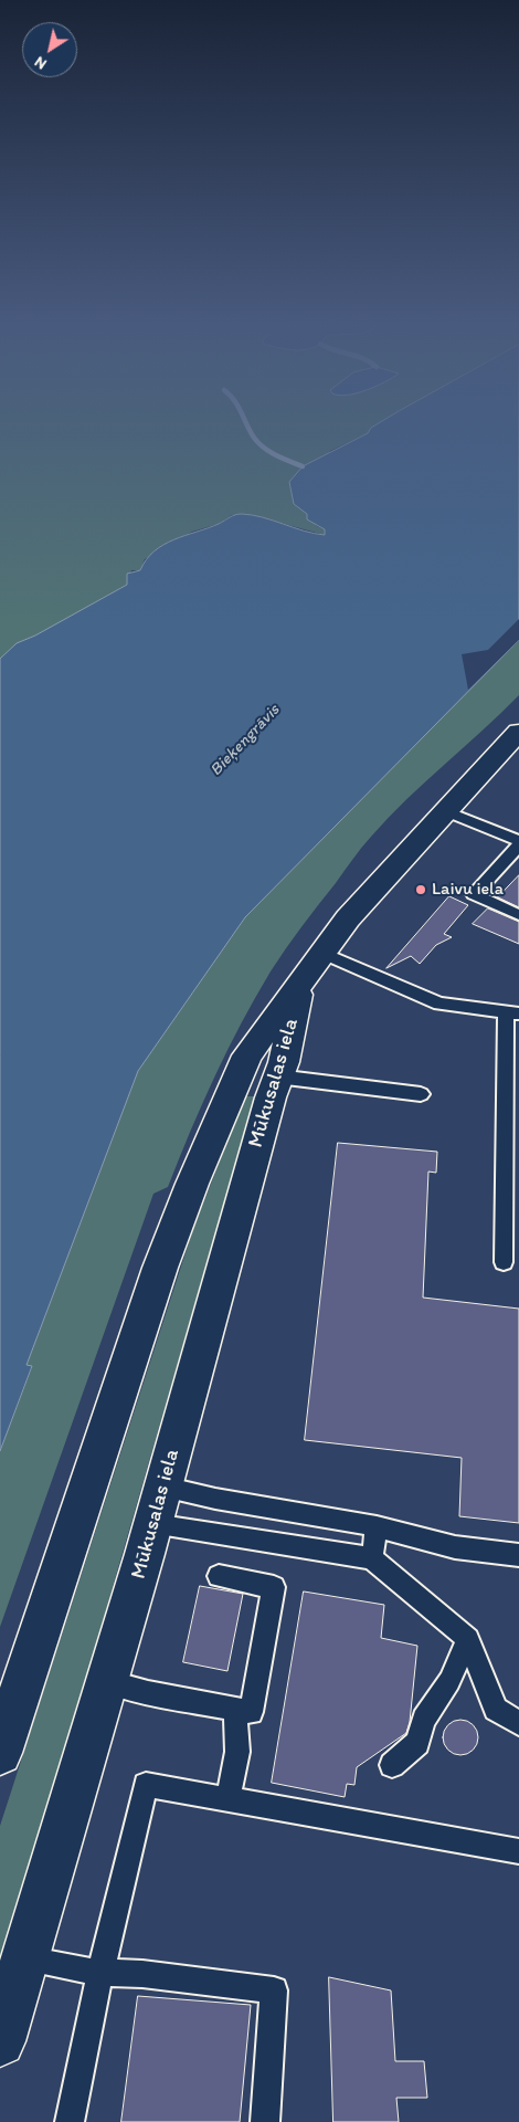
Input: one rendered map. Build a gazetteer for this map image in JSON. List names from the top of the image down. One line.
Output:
{"streets":{"main road":["Mūkusalas iela"]},"water":["Bieķengrāvis"],"places":["Laivu iela"],"north":"bottom left"}
